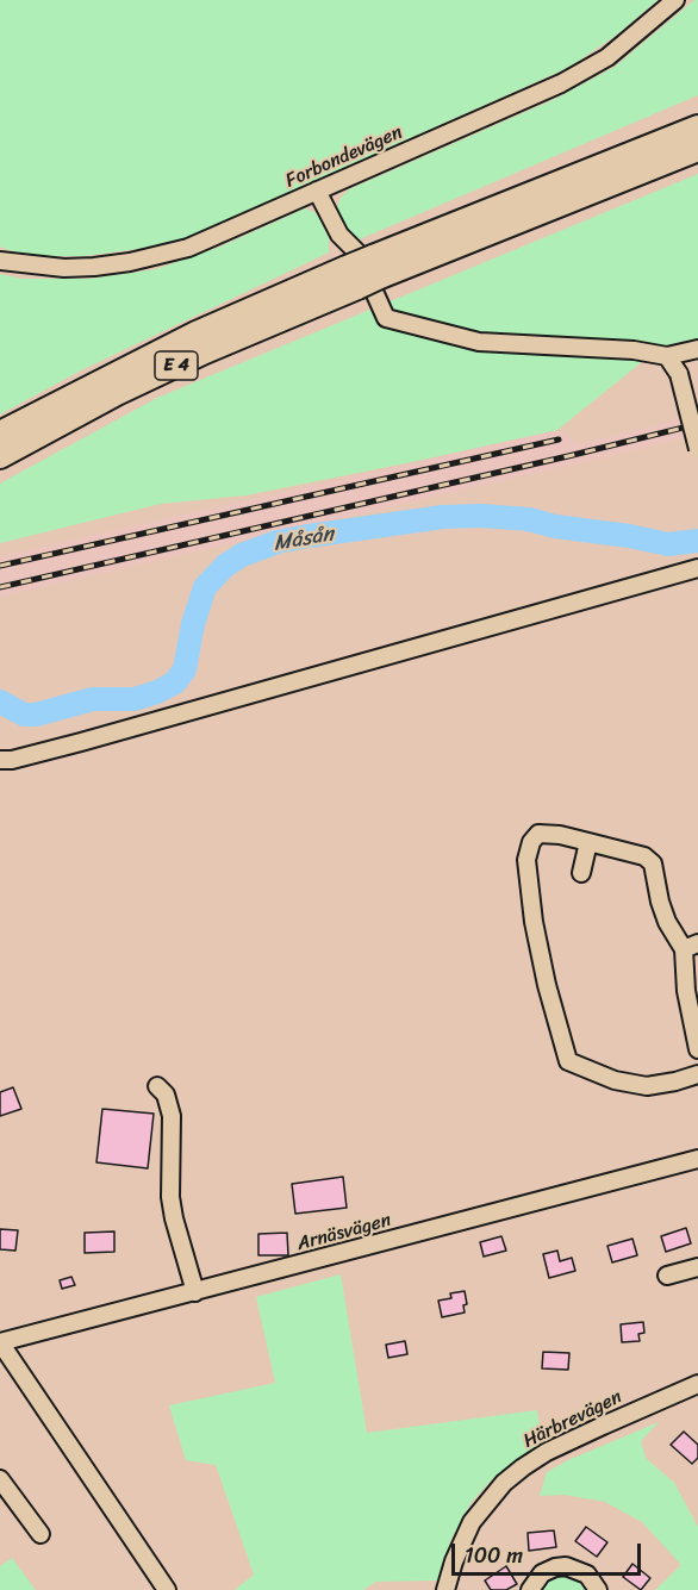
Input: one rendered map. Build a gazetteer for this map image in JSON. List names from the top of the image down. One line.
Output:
{"streets":{"highway":["E 4"],"street":["Forbondevägen","Arnäsvägen","Härbrevägen"]},"water":["Måsån"],"scale_bar":"100 m"}
